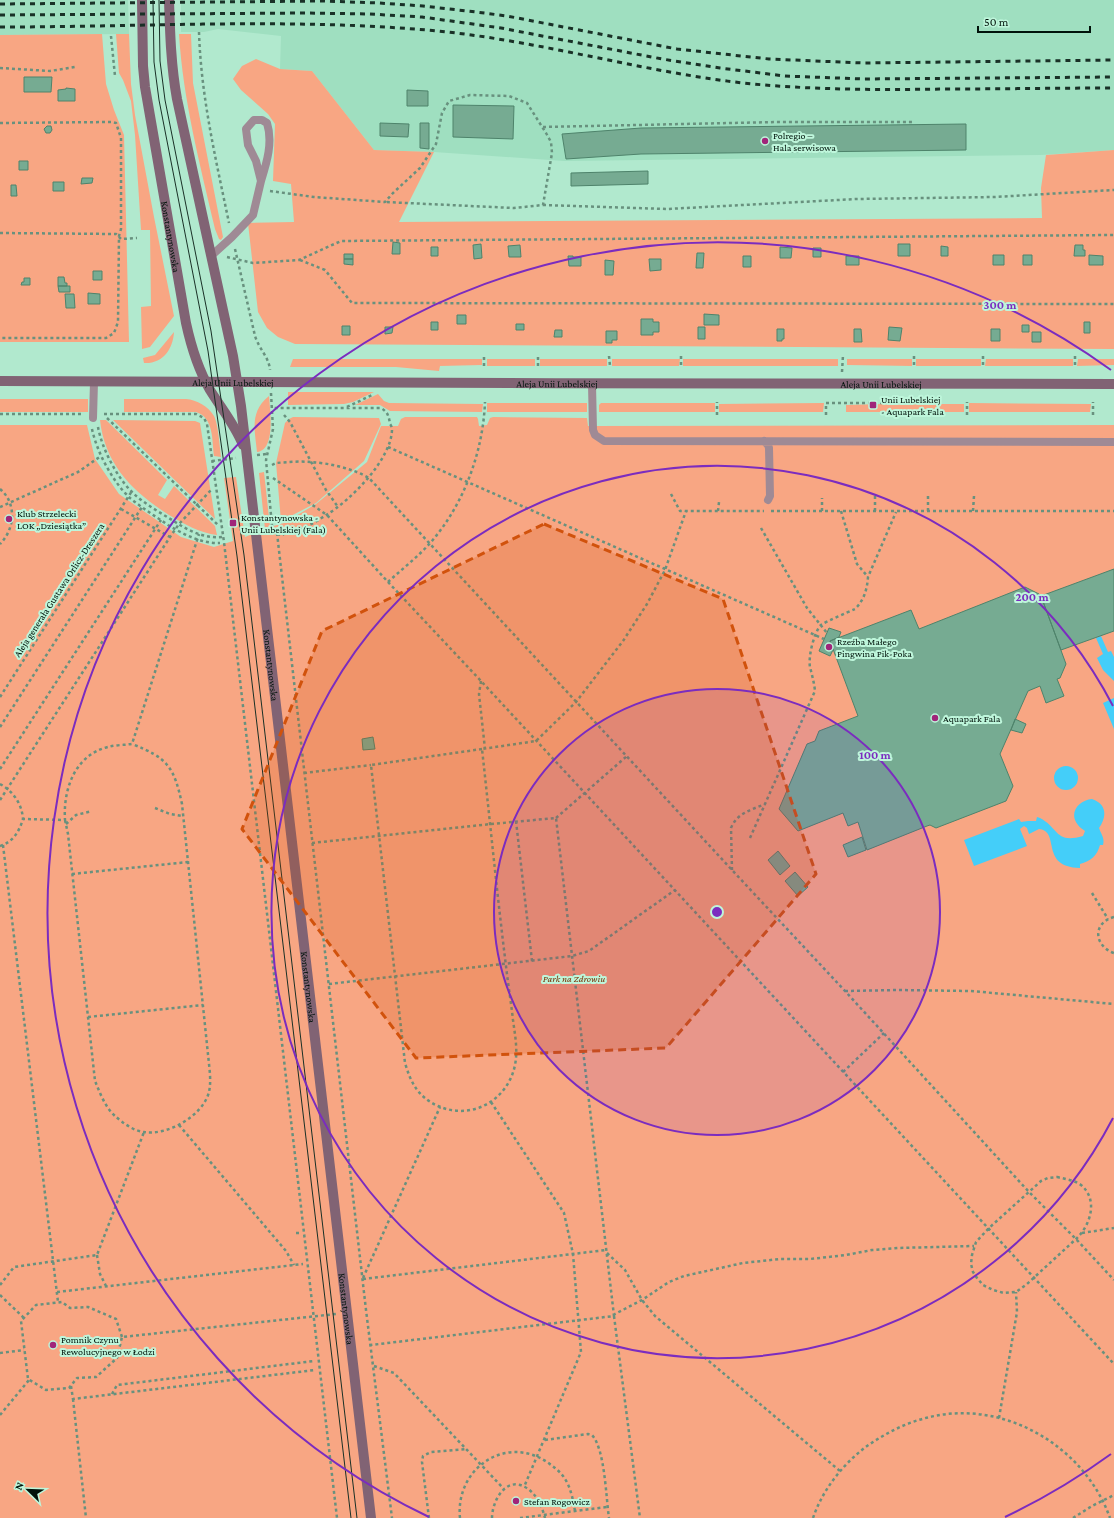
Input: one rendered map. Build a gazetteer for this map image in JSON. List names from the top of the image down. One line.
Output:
{"streets":{"main road":["Konstantynowska","Aleja Unii Lubelskiej"],"path":["Aleja generała Gustawa Orlicz-Dreszera"]},"crossings":[["Konstantynowska","Aleja Unii Lubelskiej"]],"parks":["Park na Zdrowiu"],"places":{"other":["Polregio – Hala serwisowa","Klub Strzelecki LOK „Dziesiątka”","Rzeźba Małego Pingwina Pik-Poka","Aquapark Fala","Pomnik Czynu Rewolucyjnego w Łodzi","Stefan Rogowicz"],"transit":["Unii Lubelskiej - Aquapark Fala","Konstantynowska - Unii Lubelskiej (Fala)"]},"scale_bar":"50 m","north":"top left","rings":["300 m","200 m","100 m"]}
